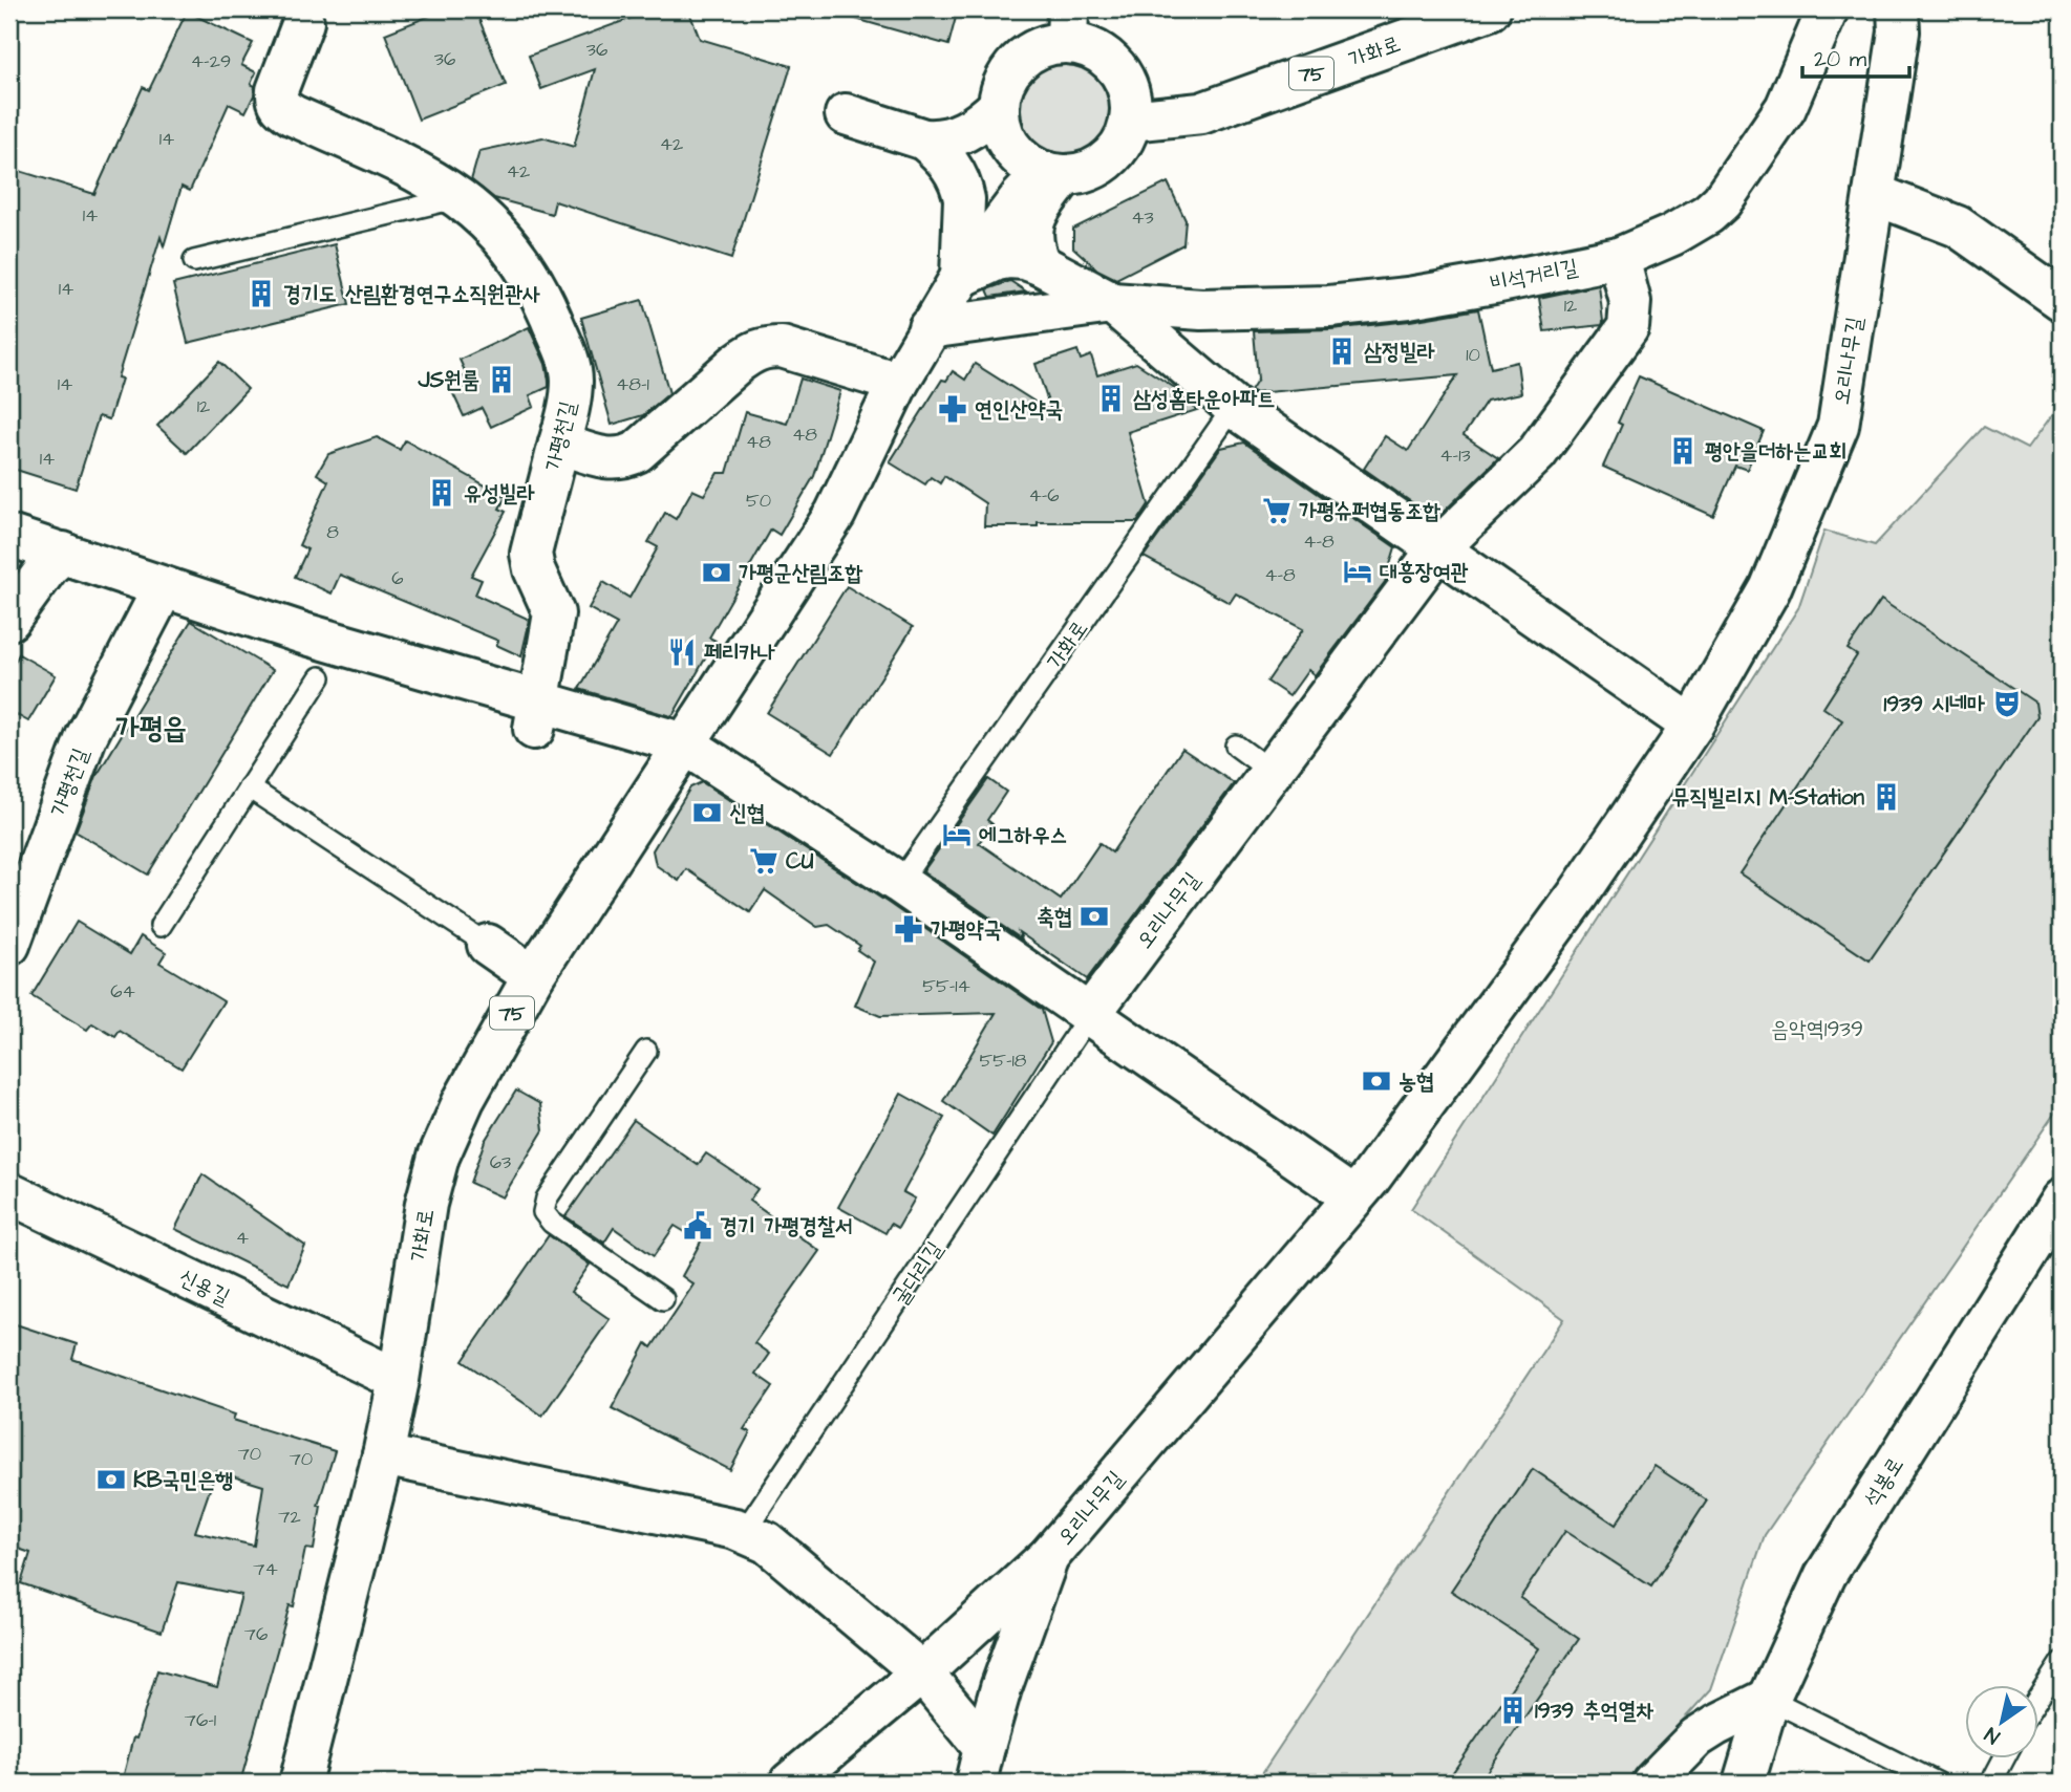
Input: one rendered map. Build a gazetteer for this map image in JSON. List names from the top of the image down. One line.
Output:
{"streets":{"street":["가화로","75","비석거리길","오리나무길","가평천길","신용길","석봉로"],"lane":["굴다리길"]},"crossings":[["가화로","비석거리길"],["가화로","신용길"],["비석거리길","오리나무길"],["오리나무길","굴다리길"]],"districts":["가평읍"],"parks":["음악역1939"],"places":{"building":["경기도 산림환경연구소직원관사","삼정빌라","JS원룸","삼성홈타운아파트","평안을더하는교회","유성빌라","뮤직빌리지 M-Station","1939 추억열차"],"pharmacy":["연인산약국","가평약국"],"supermarket":["가평슈퍼협동조합","CU"],"hotel":["대흥장여관","에그하우스"],"bank":["가평군산림조합","신협","축협","농협","KB국민은행"],"restaurant":["페리카나"],"theatre":["1939 시네마"],"public building":["경기 가평경찰서"]},"house_numbers":["36","36","4-29","14","42","42","14","43","14","12","10","14","48-1","12","48","48","4-13","14","4-6","50","8","4-8","4-8","6","55-14","64","55-18","63","4","70","70","72","74","76","76-1"],"scale_bar":"20 m","north":"bottom left"}
